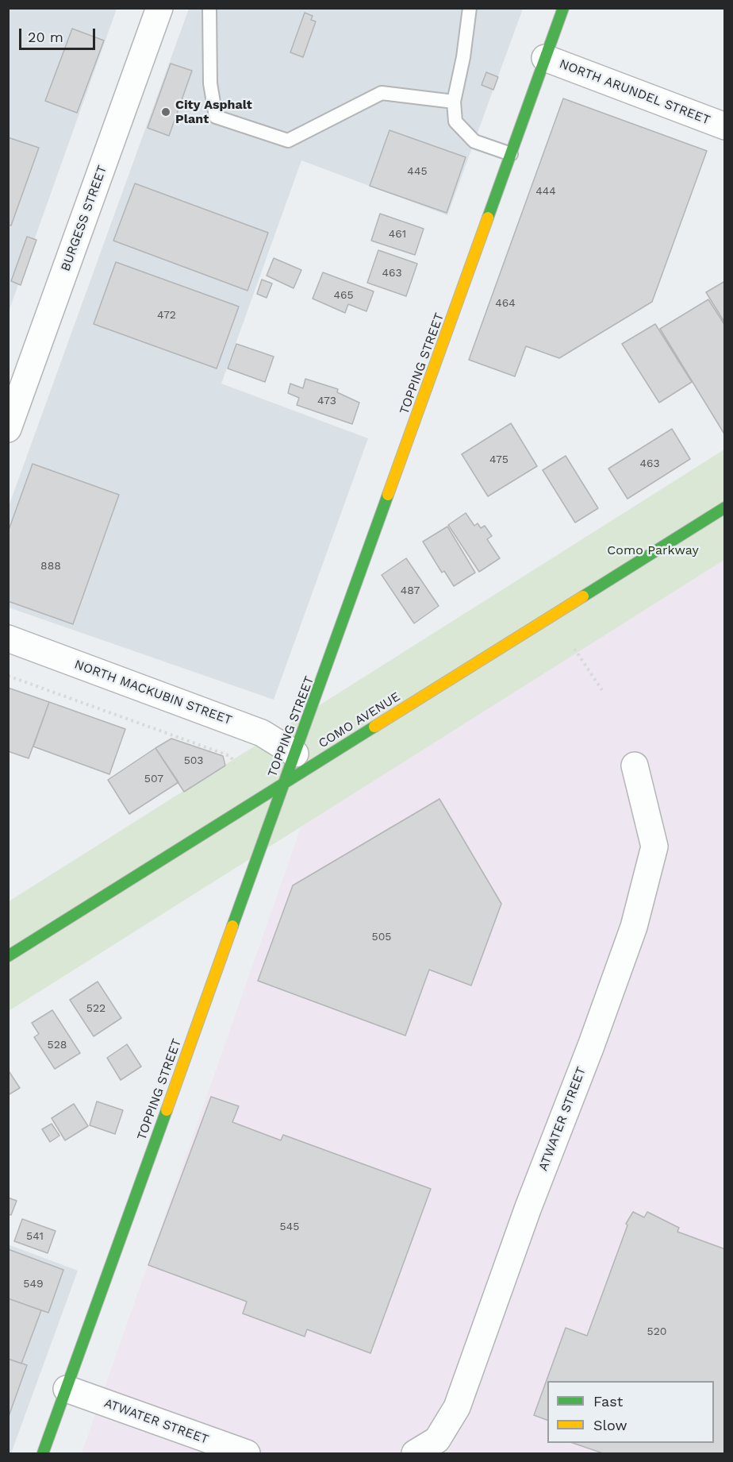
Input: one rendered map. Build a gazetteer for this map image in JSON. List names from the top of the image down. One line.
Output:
{"streets":{"street":["NORTH ARUNDEL STREET","BURGESS STREET","TOPPING STREET","NORTH MACKUBIN STREET","COMO AVENUE","ATWATER STREET"]},"crossings":[["NORTH ARUNDEL STREET","TOPPING STREET"],["TOPPING STREET","NORTH MACKUBIN STREET"],["TOPPING STREET","COMO AVENUE"],["TOPPING STREET","ATWATER STREET"]],"parks":["Como Parkway"],"places":["City Asphalt Plant"],"house_numbers":["445","444","461","463","465","464","472","473","475","463","888","487","503","507","505","522","528","545","541","549","520"],"legend":["Fast","Slow"],"scale_bar":"20 m"}
